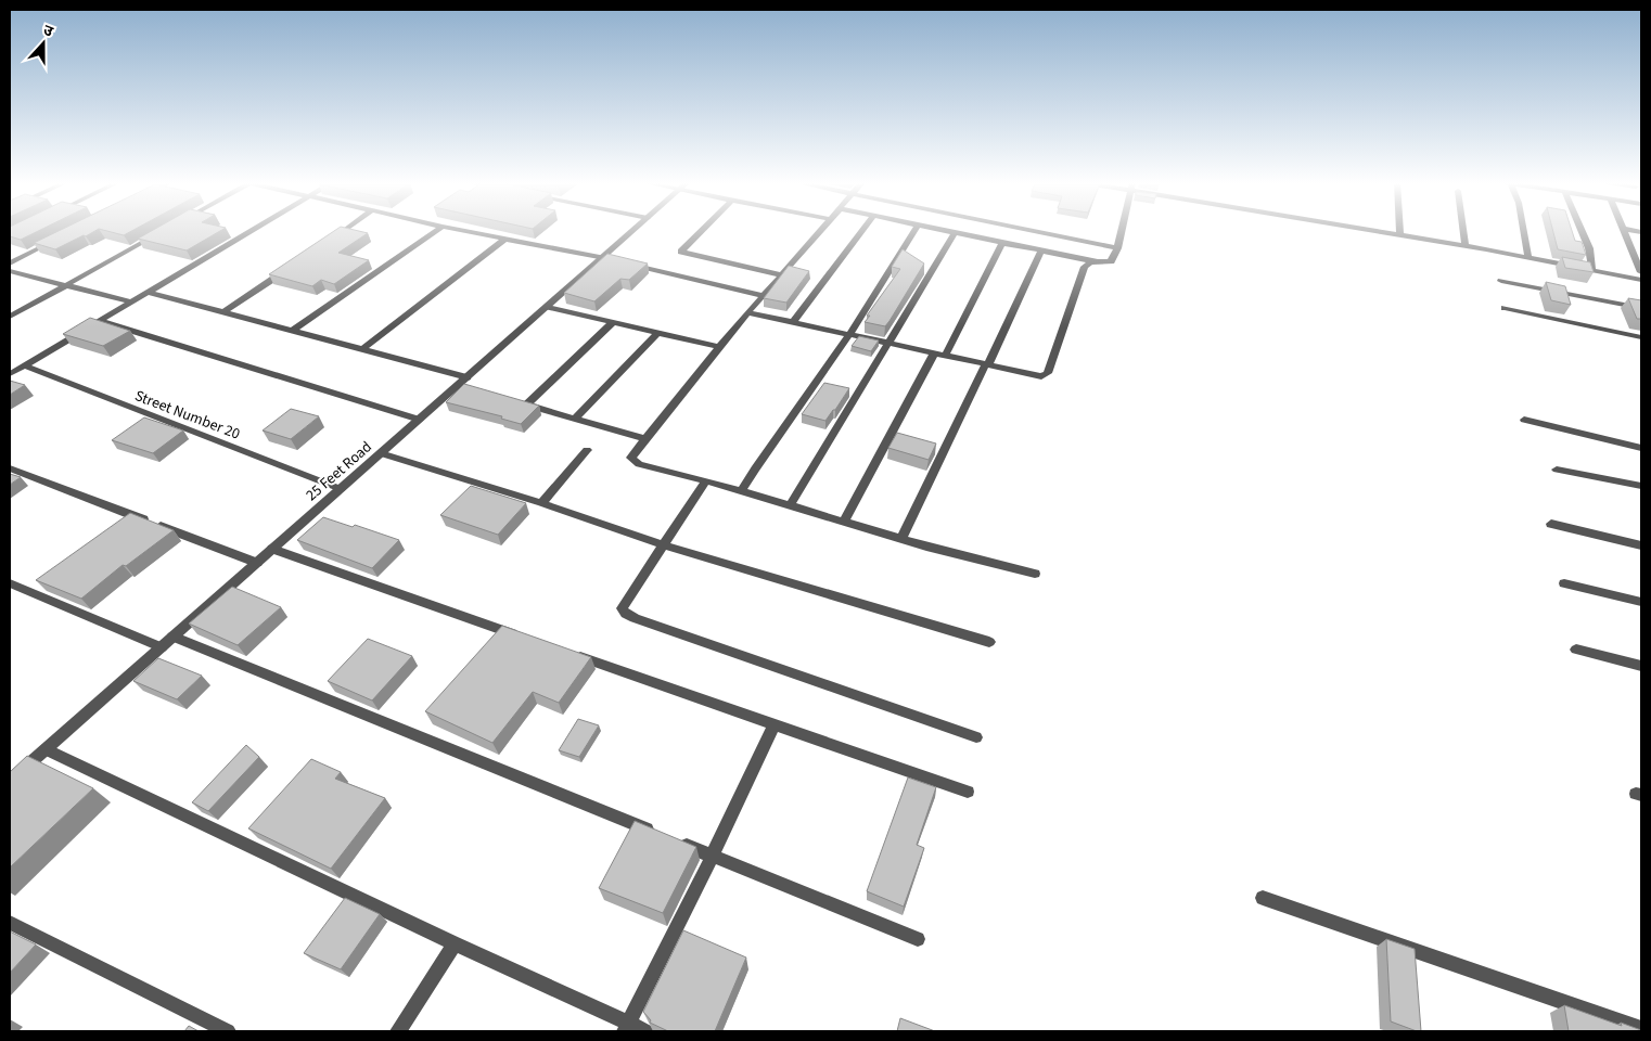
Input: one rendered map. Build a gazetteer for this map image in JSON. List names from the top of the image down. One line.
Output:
{"streets":{"street":["Street Number 20","25 Feet Road"]},"crossings":[["Street Number 20","25 Feet Road"]],"north":"top"}
